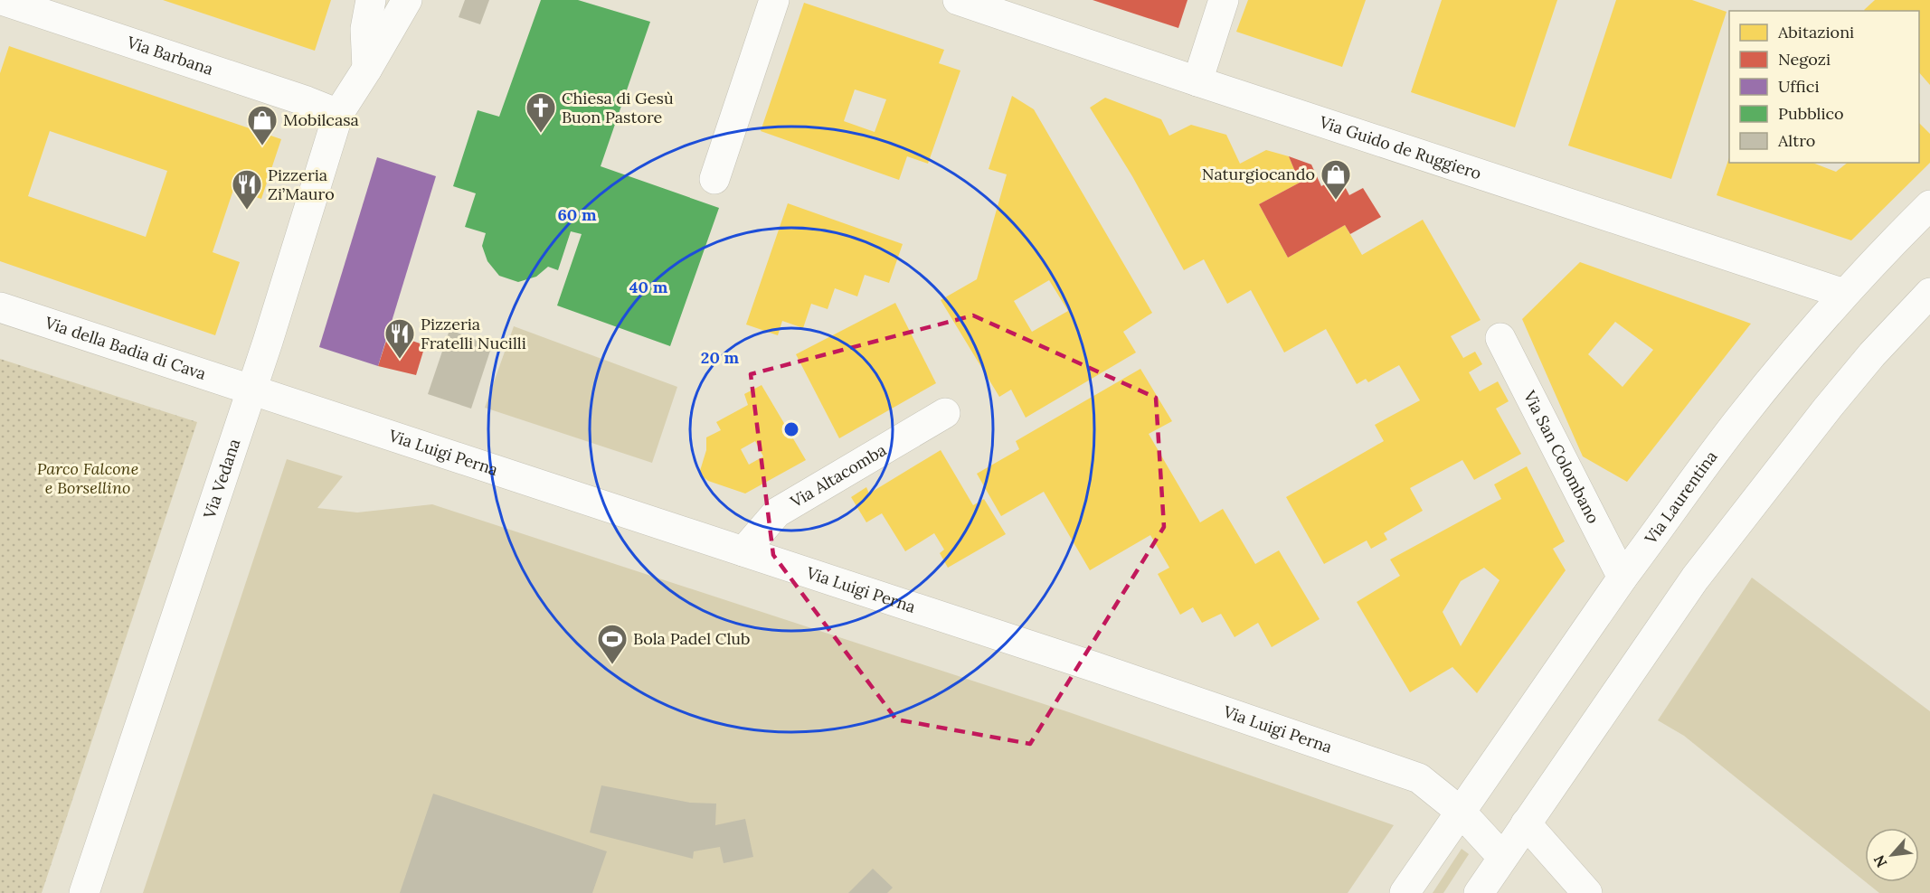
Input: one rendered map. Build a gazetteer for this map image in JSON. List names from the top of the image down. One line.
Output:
{"streets":{"street":["Via Barbana","Via Guido de Ruggiero","Via della Badia di Cava","Via Luigi Perna","Via San Colombano","Via Altacomba","Via Vedana","Via Laurentina"]},"crossings":[["Via Barbana","Via Vedana"],["Via Guido de Ruggiero","Via Laurentina"],["Via della Badia di Cava","Via Luigi Perna"],["Via della Badia di Cava","Via Vedana"],["Via Luigi Perna","Via Altacomba"],["Via Luigi Perna","Via Vedana"],["Via Luigi Perna","Via Laurentina"],["Via San Colombano","Via Laurentina"]],"parks":["Parco Falcone e Borsellino"],"places":{"church":["Chiesa di Gesù Buon Pastore"],"shop":["Mobilcasa","Naturgiocando"],"restaurant":["Pizzeria Zi’Mauro","Pizzeria Fratelli Nucilli"],"sports":["Bola Padel Club"]},"legend":["Abitazioni","Negozi","Uffici","Pubblico","Altro"],"north":"bottom left","rings":["60 m","40 m","20 m"]}
